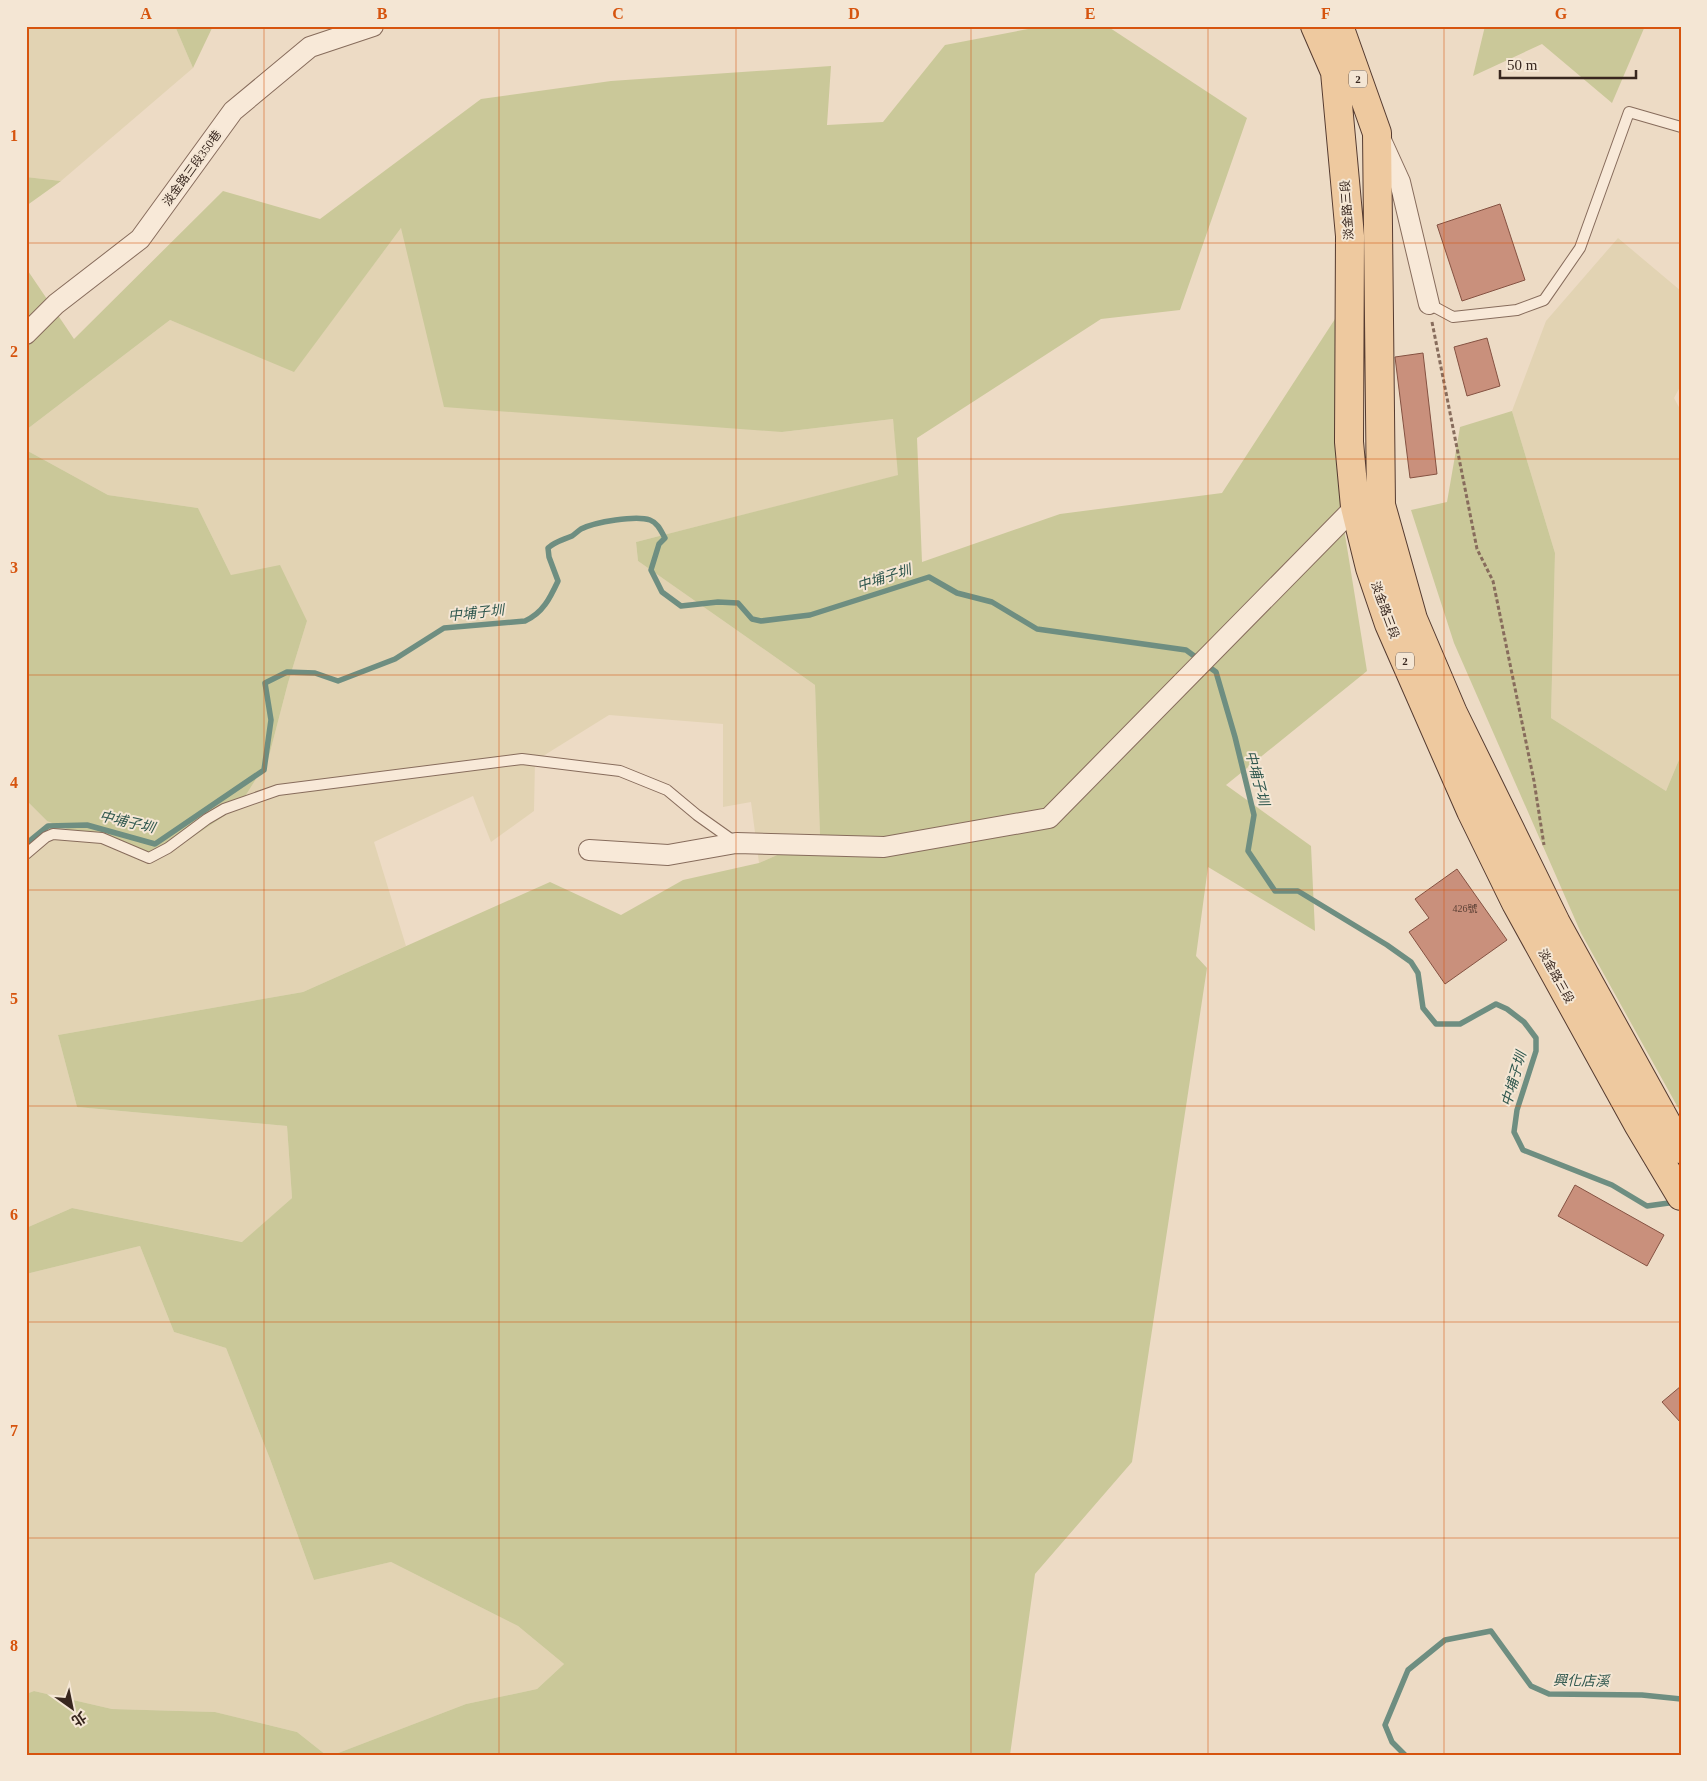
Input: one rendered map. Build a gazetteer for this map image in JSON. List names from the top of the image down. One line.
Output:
{"streets":{"main road":["2","淡金路三段"],"street":["淡金路三段350巷"]},"water":["中埔子圳","興化店溪"],"house_numbers":["426號"],"scale_bar":"50 m","north":"bottom right","grid":{"columns":["A","B","C","D","E","F","G"],"rows":["1","2","3","4","5","6","7","8"]}}
